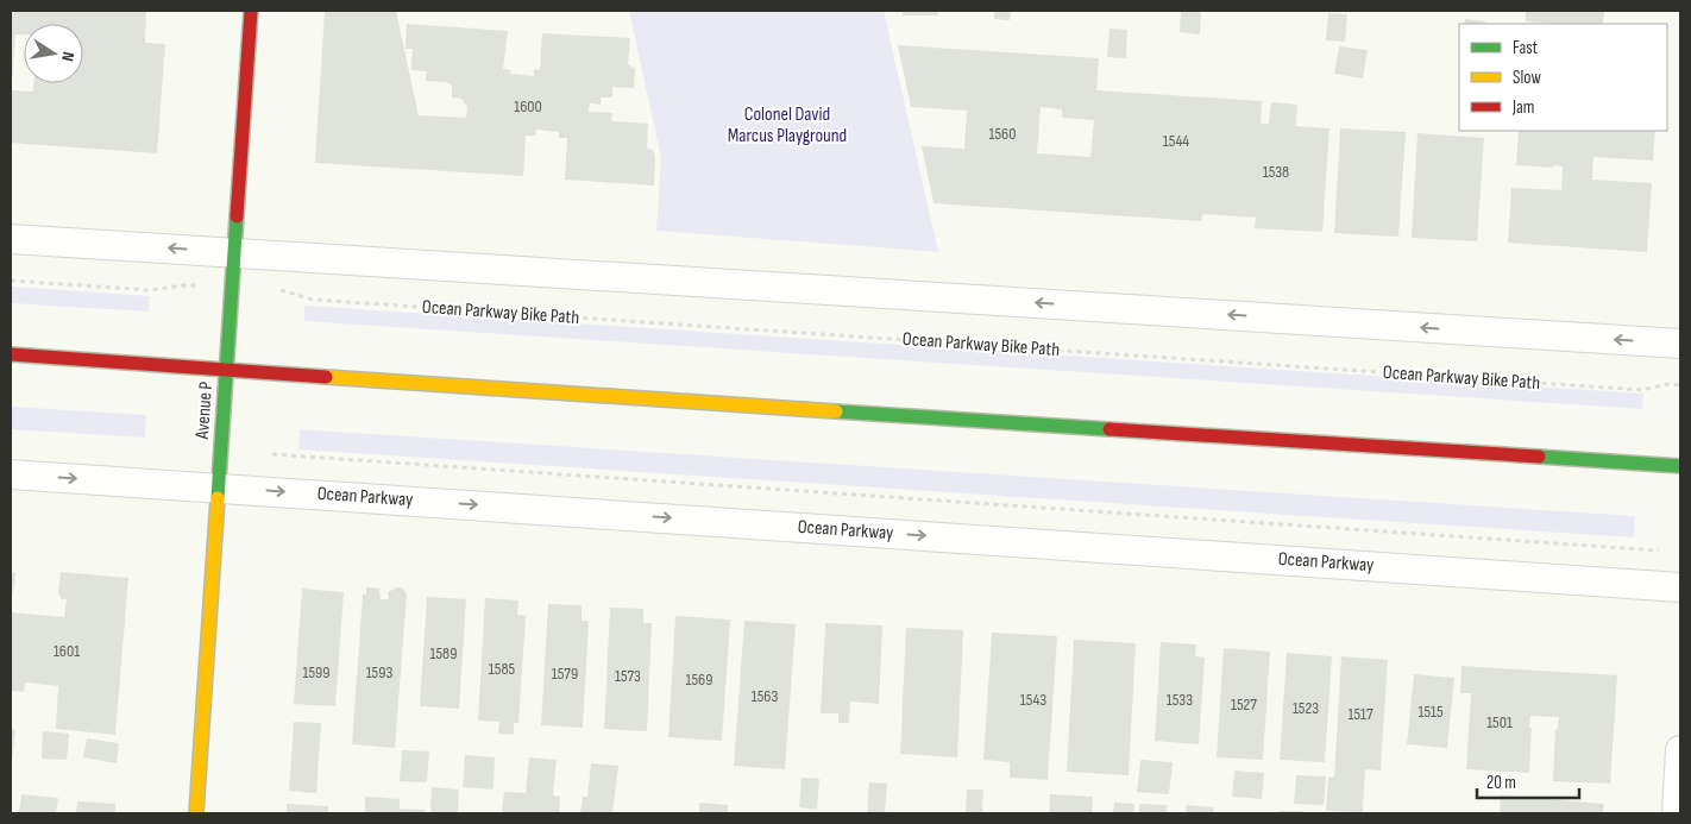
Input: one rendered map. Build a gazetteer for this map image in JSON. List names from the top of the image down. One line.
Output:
{"streets":{"main road":["Avenue P"],"street":["Ocean Parkway"],"path":["Ocean Parkway Bike Path"]},"crossings":[["Avenue P","Ocean Parkway"]],"parks":["Colonel David Marcus Playground"],"house_numbers":["1600","1560","1544","1538","1601","1589","1585","1599","1593","1579","1573","1569","1563","1543","1533","1527","1523","1515","1517","1501"],"legend":["Fast","Slow","Jam"],"scale_bar":"20 m","north":"right"}
